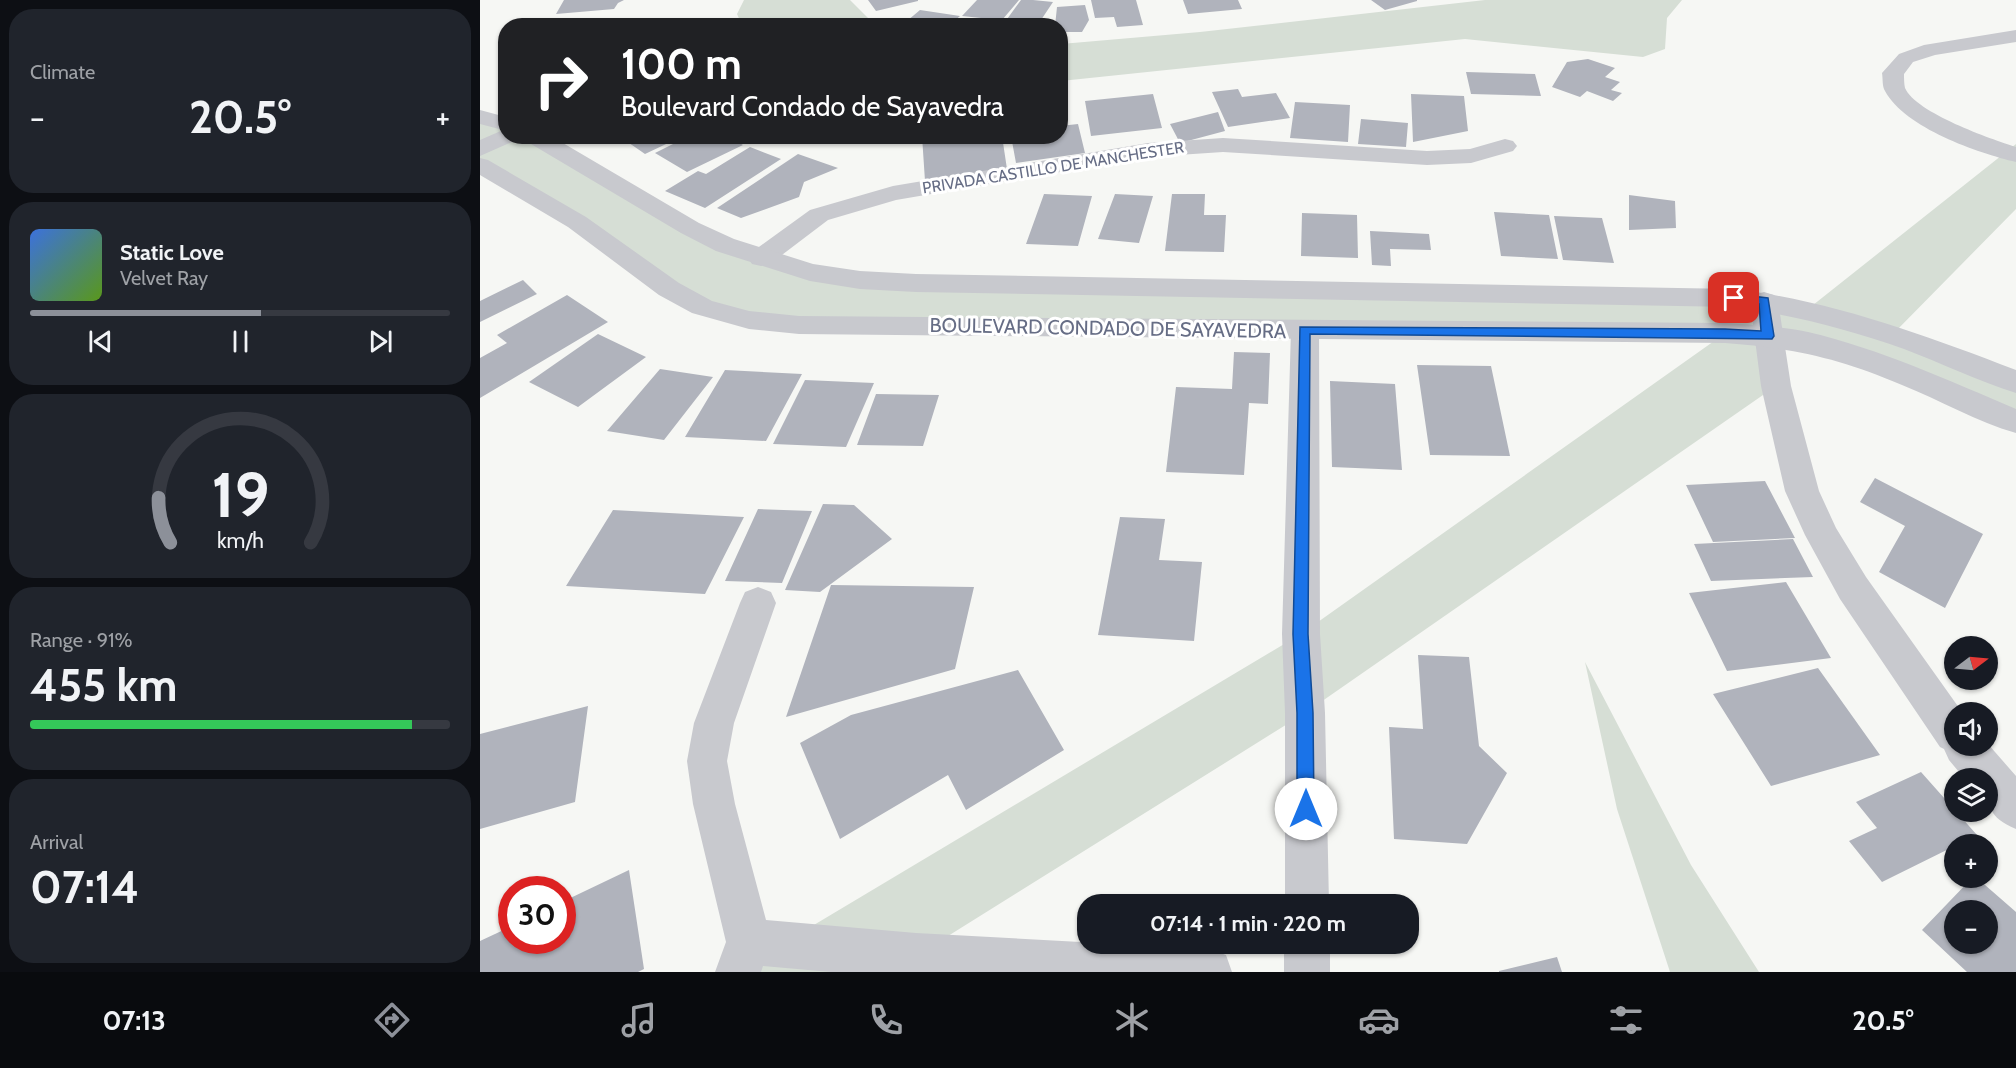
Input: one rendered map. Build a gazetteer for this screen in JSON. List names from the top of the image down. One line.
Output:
{"streets":{"street":["PRIVADA CASTILLO DE MANCHESTER","BOULEVARD CONDADO DE SAYAVEDRA"]},"north":"right","page":{"tile":["Climate",["Range · 91%","455 km"],["Arrival","07:14"]],"turn":["100 m","Boulevard Condado de Sayavedra"],"heat":["−","20.5°","+"],"song":["Static Love","Velvet Ray"],"map_buttons":["+","−"],"limit":"30","trip":"07:14 · 1 min · 220 m","tabs":["07:13","20.5°"],"gauge":["19","km/h"]}}
